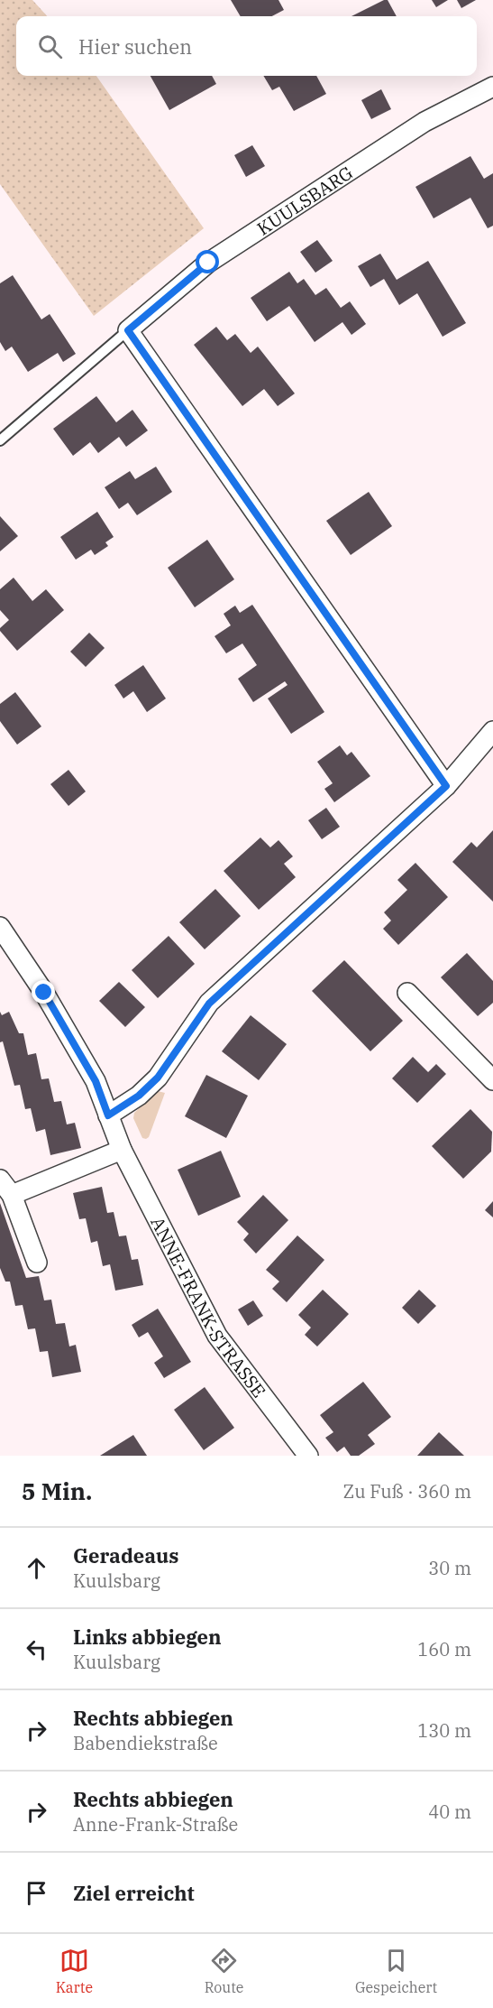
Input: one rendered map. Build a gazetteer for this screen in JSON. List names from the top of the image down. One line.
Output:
{"streets":{"street":["KUULSBARG","ANNE-FRANK-STRASSE"]},"page":{"search":"Hier suchen","heading":["5 Min.","Zu Fuß · 360 m"],"list":[["Geradeaus","Kuulsbarg","30 m"],["Links abbiegen","Kuulsbarg","160 m"],["Rechts abbiegen","Babendiekstraße","130 m"],["Rechts abbiegen","Anne-Frank-Straße","40 m"],"Ziel erreicht"],"nav":["Karte","Route","Gespeichert"]}}
